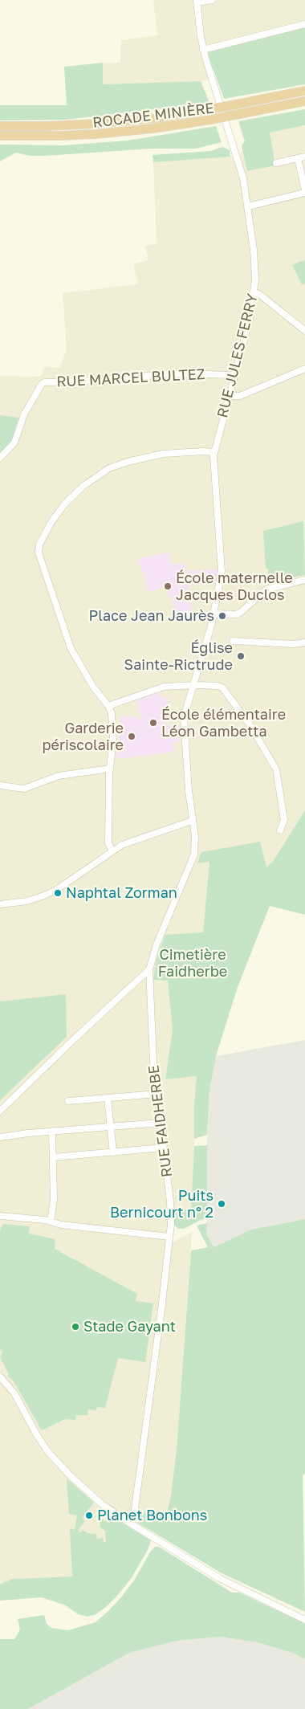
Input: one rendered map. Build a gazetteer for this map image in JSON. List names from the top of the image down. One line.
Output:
{"streets":{"highway":["ROCADE MINIÈRE"],"street":["RUE JULES FERRY","RUE MARCEL BULTEZ","RUE FAIDHERBE"]},"crossings":[["RUE JULES FERRY","RUE MARCEL BULTEZ"]],"parks":["Cimetière Faidherbe"],"places":["École maternelle Jacques Duclos","Place Jean Jaurès","Église Sainte-Rictrude","École élémentaire Léon Gambetta","Garderie périscolaire","Naphtal Zorman","Puits Bernicourt n° 2","Stade Gayant","Planet Bonbons"]}
